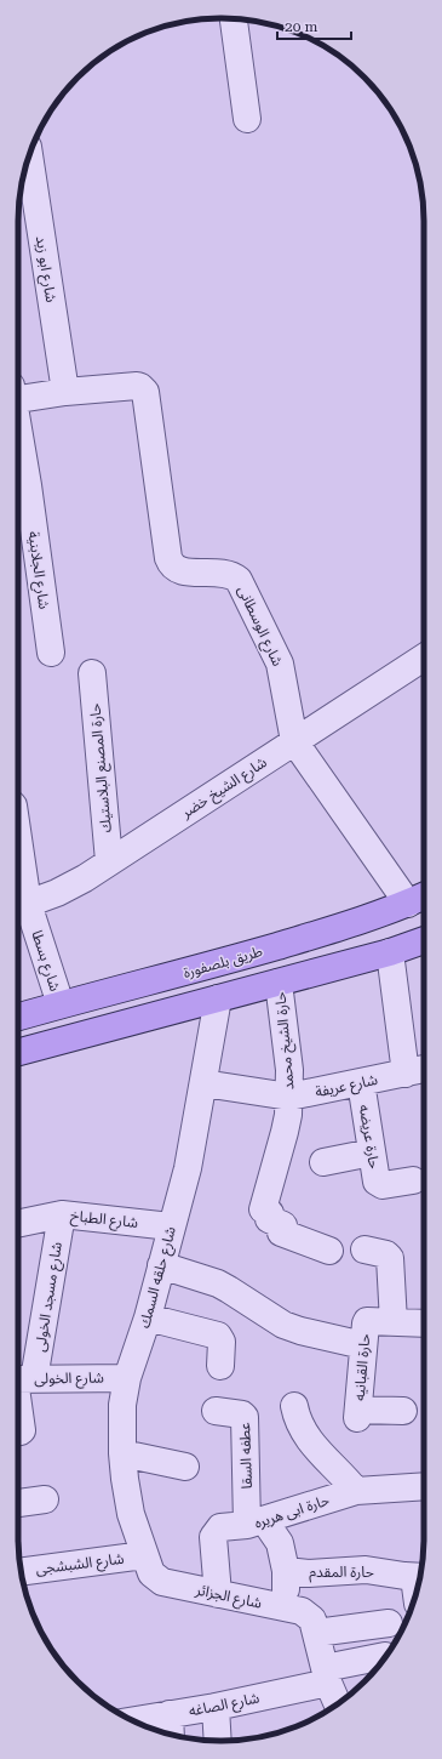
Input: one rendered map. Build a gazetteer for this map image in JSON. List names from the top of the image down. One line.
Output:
{"streets":{"main road":["طريق بلصفورة"],"street":["شارع ابو زيد","شارع الجلابنية","شارع الوسطانى","حارة المصنع البلاستيك","شارع الشيخ خضر","شارع بسطا","حارة الشيخ محمد","شارع عريفة","حارة عريضه","شارع الطباخ","شارع حلقه السمك","شارع مسجد الخولى","حارة القبانيه","شارع الخولى","عطفه السقا","حارة ابى هريره","شارع الشبشجى","حارة المقدم","شارع الجزائر","شارع الصاغه"]},"crossings":[["شارع ابو زيد","شارع الوسطانى"],["شارع الوسطانى","شارع الشيخ خضر"],["شارع الوسطانى","طريق بلصفورة"],["حارة المصنع البلاستيك","شارع الشيخ خضر"],["شارع الشيخ خضر","شارع بسطا"],["شارع بسطا","طريق بلصفورة"],["حارة الشيخ محمد","شارع عريفة"],["شارع عريفة","حارة عريضه"],["شارع عريفة","شارع حلقه السمك"],["شارع الطباخ","شارع حلقه السمك"],["شارع الطباخ","شارع مسجد الخولى"],["شارع حلقه السمك","شارع الخولى"],["شارع حلقه السمك","شارع الشبشجى"],["شارع حلقه السمك","شارع الجزائر"],["شارع مسجد الخولى","شارع الخولى"],["عطفه السقا","حارة ابى هريره"],["عطفه السقا","حارة المقدم"],["عطفه السقا","شارع الجزائر"],["حارة ابى هريره","حارة المقدم"],["حارة ابى هريره","شارع الجزائر"],["شارع الشبشجى","شارع الجزائر"],["حارة المقدم","شارع الجزائر"],["شارع الجزائر","شارع الصاغه"]],"scale_bar":"20 m"}
